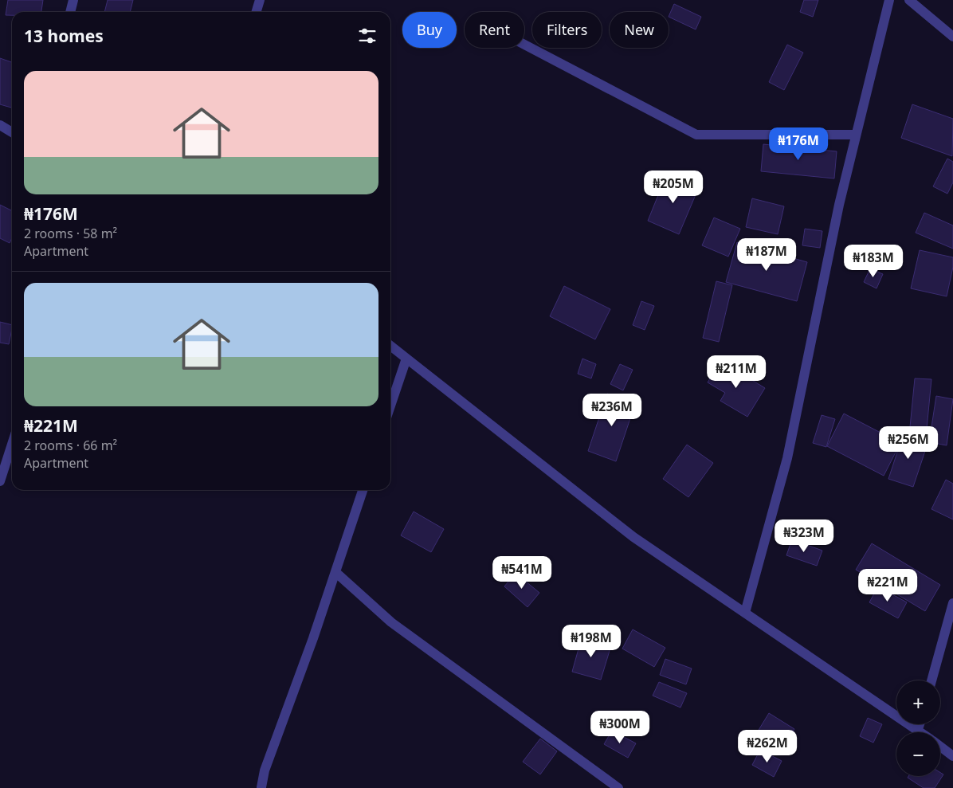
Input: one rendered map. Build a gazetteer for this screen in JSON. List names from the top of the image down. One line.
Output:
{"page":{"chip":["Buy","Rent","Filters","New"],"heading":"13 homes","list":[{"name":"₦176M","note":"2 rooms · 58 m² · Apartment"},{"name":"₦221M","note":"2 rooms · 66 m² · Apartment"}],"price":["₦176M","₦205M","₦187M","₦183M","₦211M","₦236M","₦256M","₦323M","₦541M","₦221M","₦198M","₦300M","₦262M"],"map_buttons":["+","−"]}}
